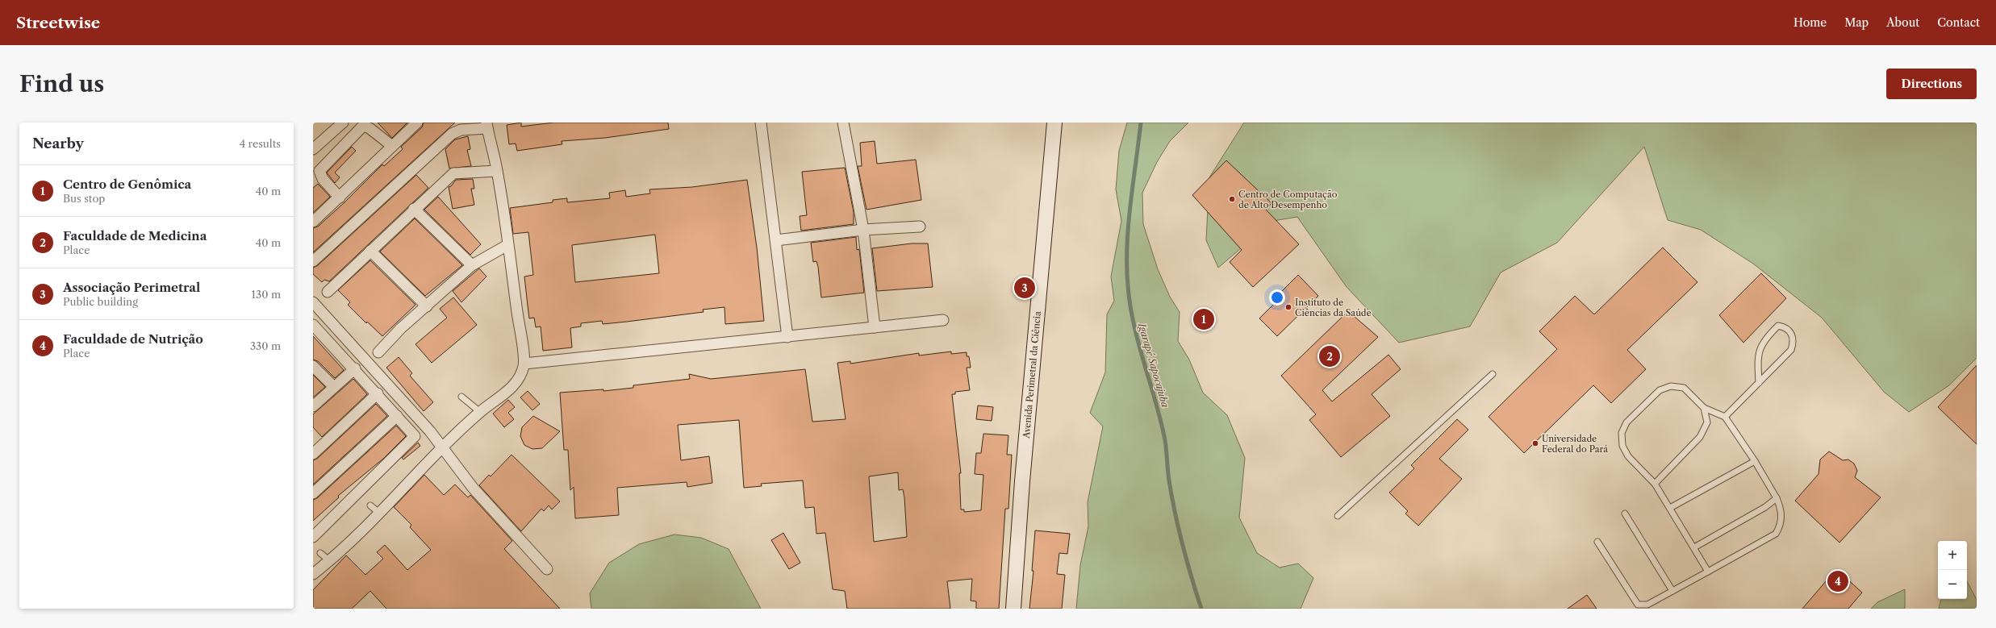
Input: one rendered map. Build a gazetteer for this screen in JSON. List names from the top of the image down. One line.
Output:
{"streets":{"main road":["Avenida Perimetral da Ciência"]},"water":["Igarapé Sapocajuba"],"places":["Centro de Computação de Alto Desempenho","Instituto de Ciências da Saúde","Universidade Federal do Pará"],"page":{"header":"Streetwise","nav":["Home","Map","About","Contact"],"buttons":"Directions","title":"Find us","heading":["Nearby","4 results"],"list":[{"mark":"1","name":"Centro de Genômica","note":"Bus stop","value":"40 m"},{"mark":"2","name":"Faculdade de Medicina","note":"Place","value":"40 m"},{"mark":"3","name":"Associação Perimetral","note":"Public building","value":"130 m"},{"mark":"4","name":"Faculdade de Nutrição","note":"Place","value":"330 m"}],"pins":["3","1","2","4"],"map_buttons":["+","−"]}}
